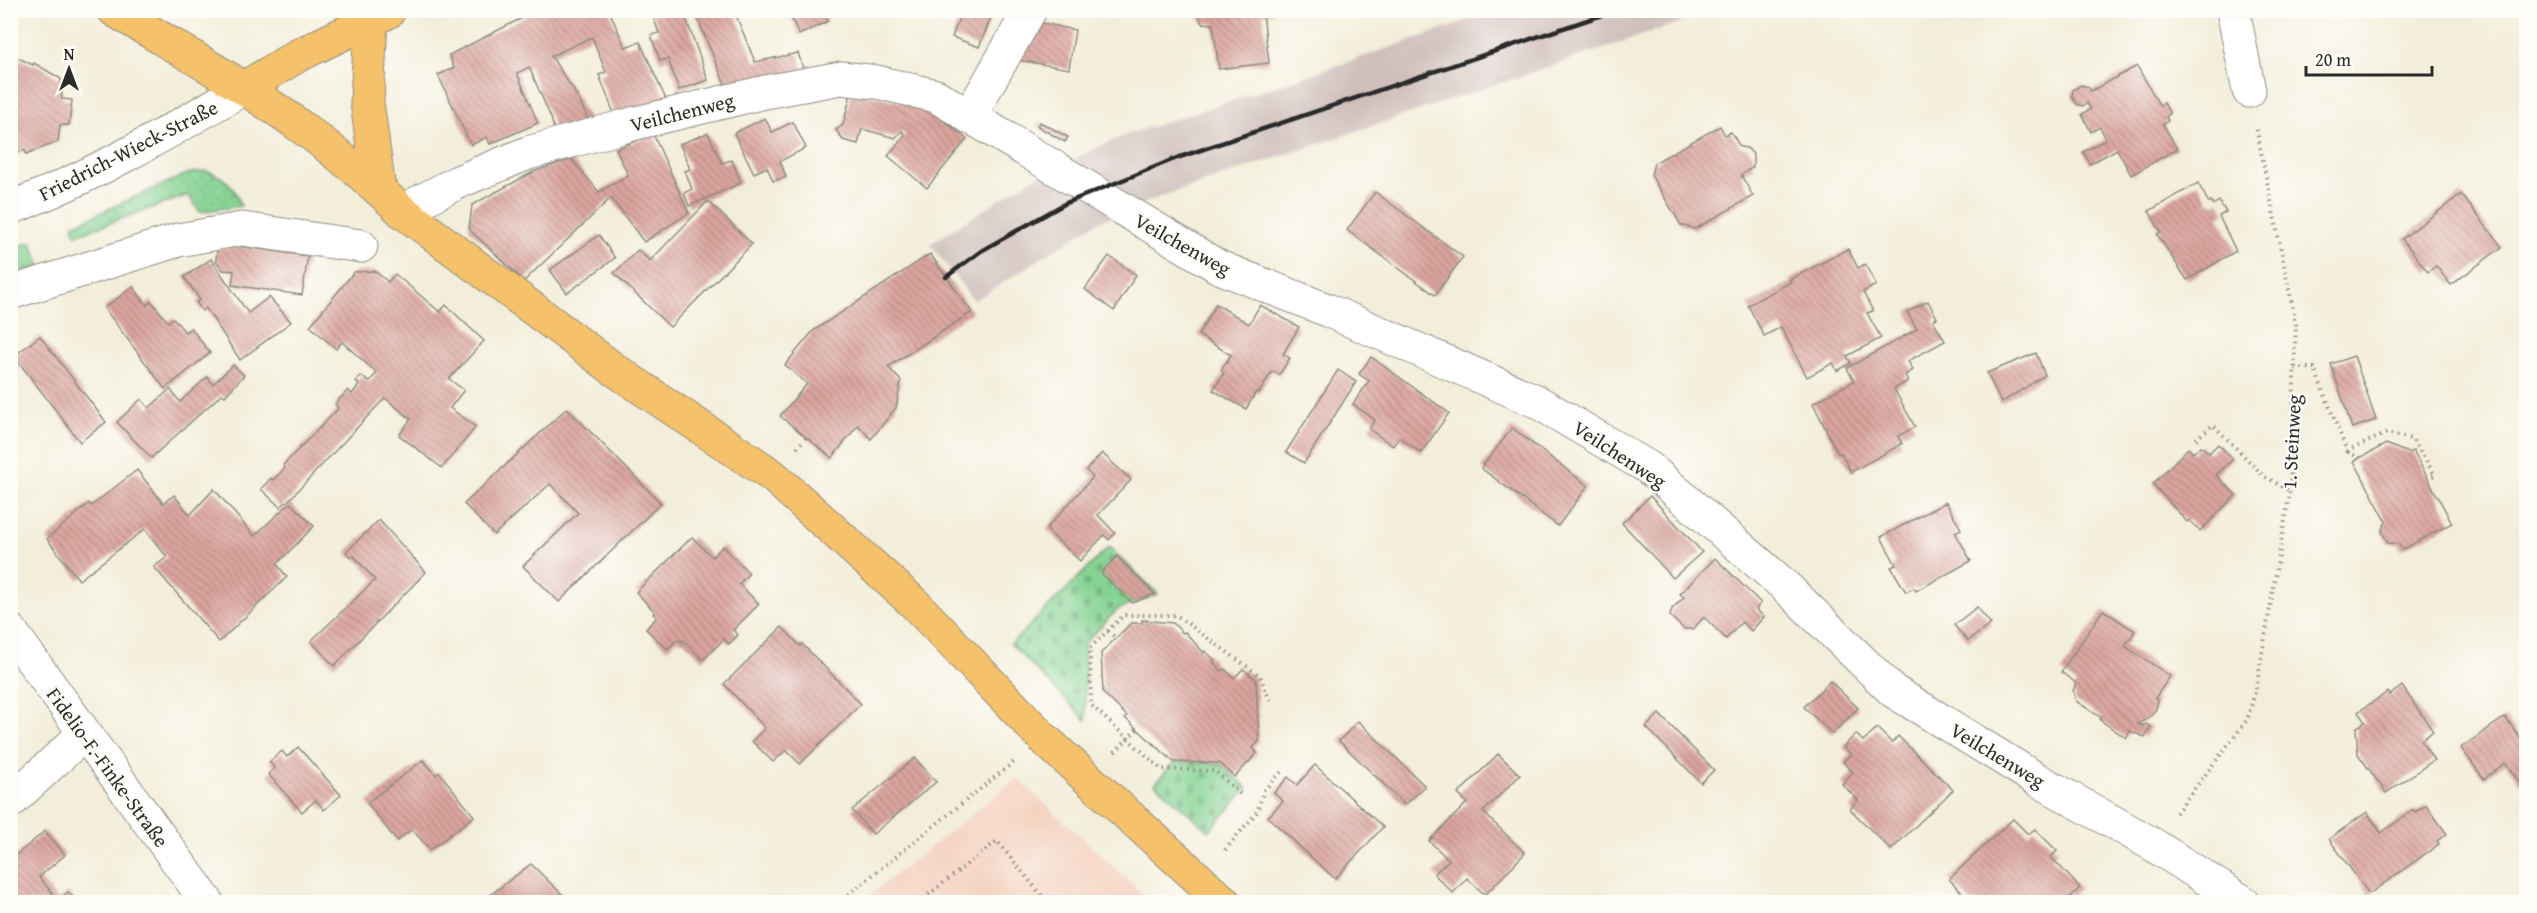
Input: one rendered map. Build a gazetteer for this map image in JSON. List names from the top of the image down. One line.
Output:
{"streets":{"street":["Veilchenweg","Friedrich-Wieck-Straße","Fidelio-F.-Finke-Straße"],"path":["1. Steinweg"]},"crossings":[["Veilchenweg","1. Steinweg"]],"scale_bar":"20 m","north":"top"}
